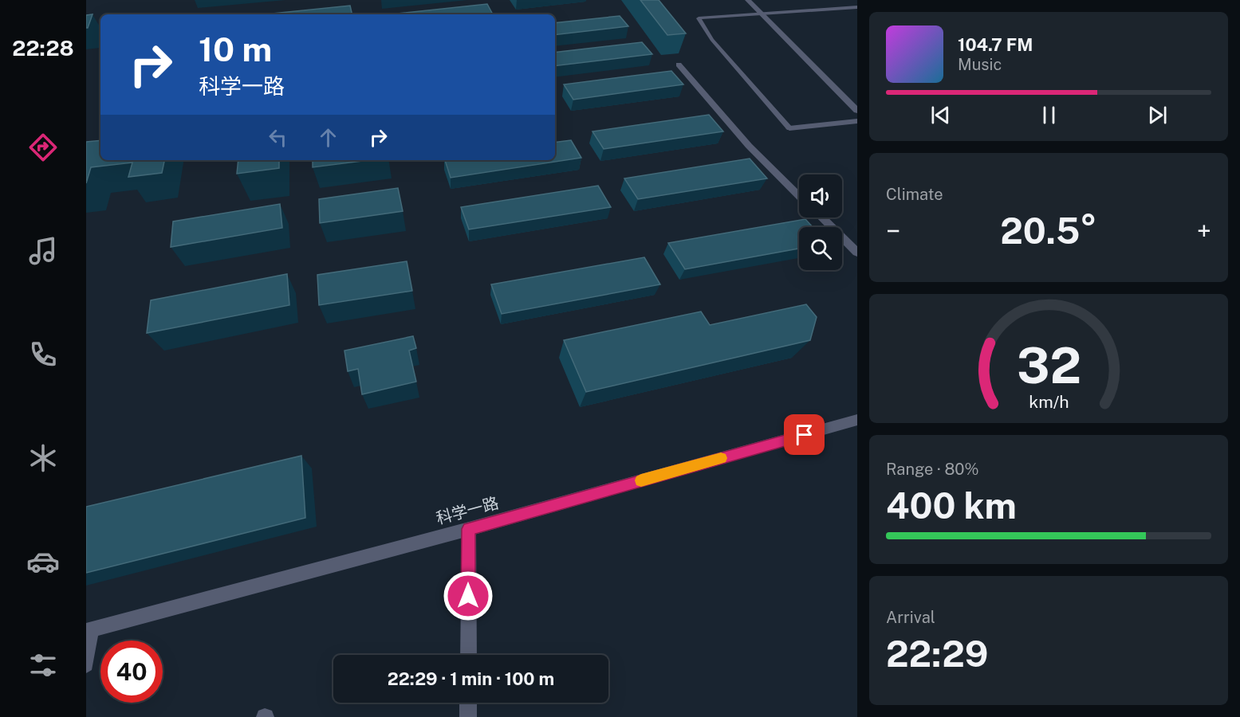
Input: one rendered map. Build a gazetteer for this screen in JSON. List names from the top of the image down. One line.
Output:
{"streets":{"street":["科学一路"]},"page":{"tabs":"22:28","turn":["10 m","科学一路"],"song":["104.7 FM","Music"],"tile":["Climate",["Range · 80%","400 km"],["Arrival","22:29"]],"heat":["−","20.5°","+"],"limit":"40","trip":"22:29 · 1 min · 100 m","gauge":["32","km/h"]}}
